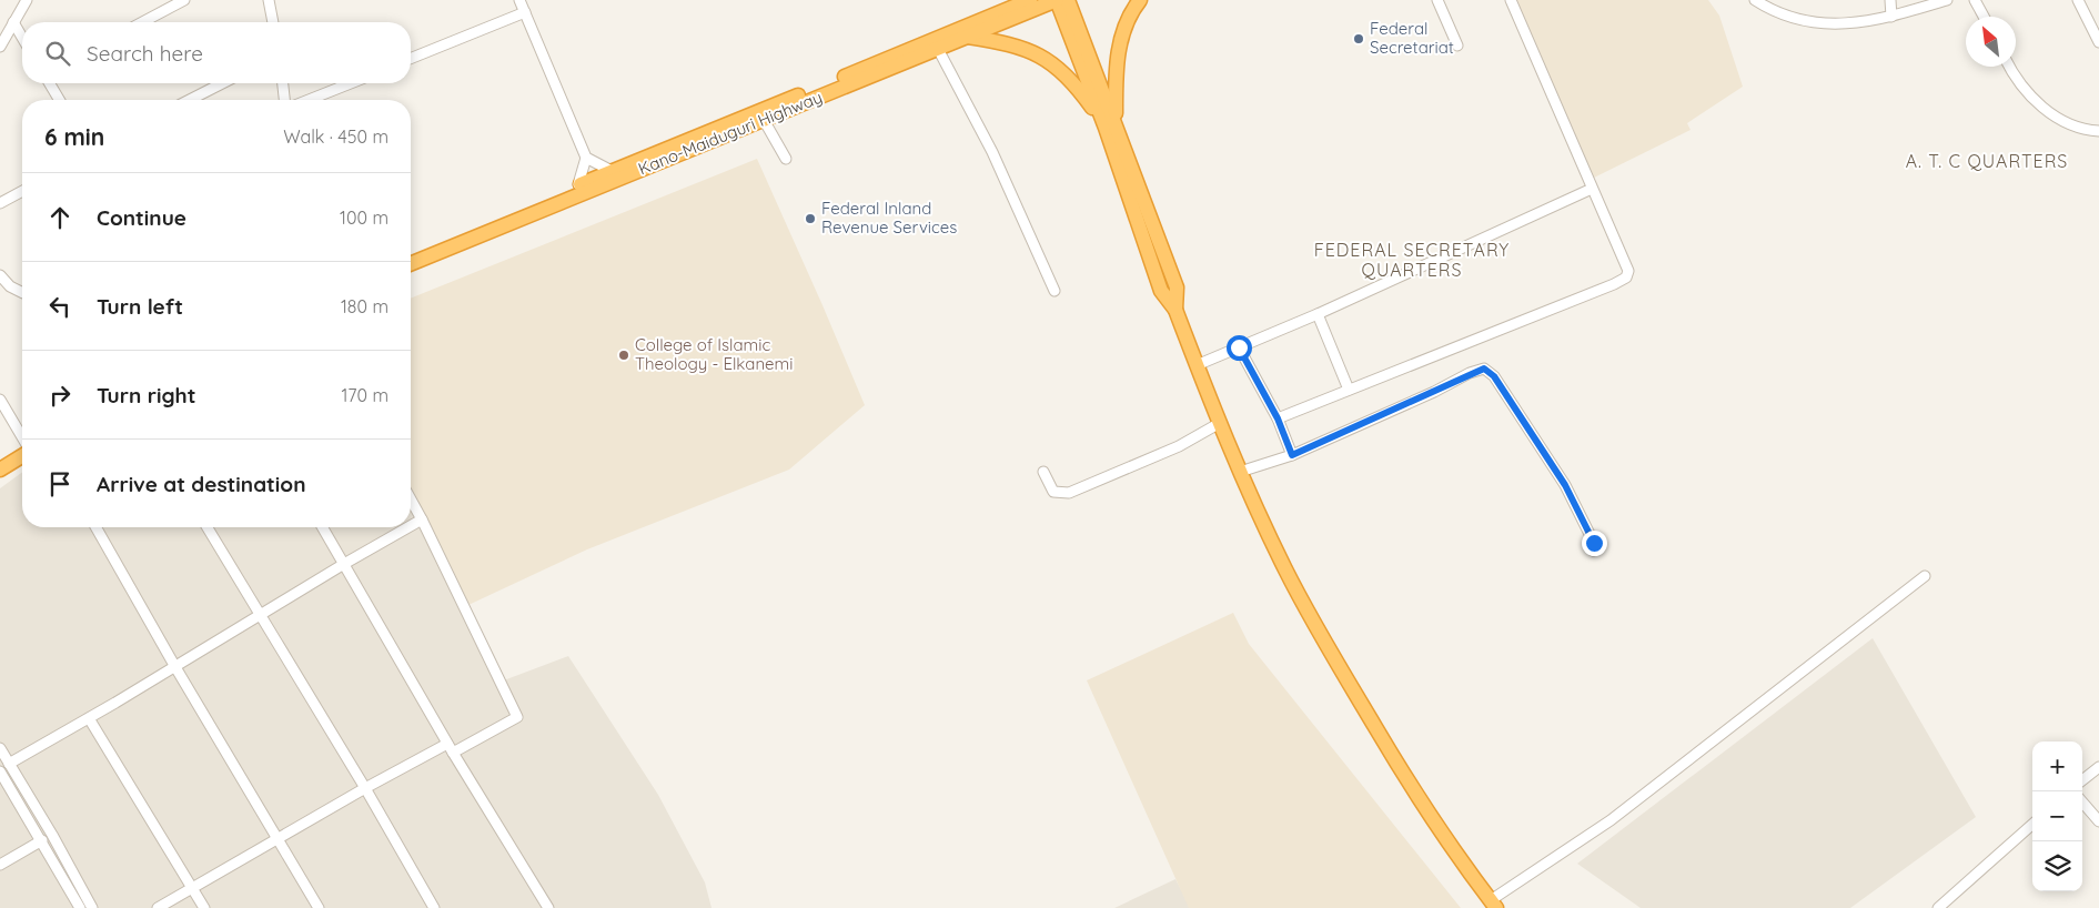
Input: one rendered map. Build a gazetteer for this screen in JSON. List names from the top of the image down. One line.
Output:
{"streets":{"highway":["Kano-Maiduguri Highway"]},"districts":["A. T. C QUARTERS","FEDERAL SECRETARY QUARTERS"],"places":["Federal Secretariat","Federal Inland Revenue Services","College of Islamic Theology - Elkanemi"],"north":"top left","page":{"search":"Search here","heading":["6 min","Walk · 450 m"],"list":[["Continue","100 m"],["Turn left","180 m"],["Turn right","170 m"],"Arrive at destination"],"map_buttons":["+","−"]}}
